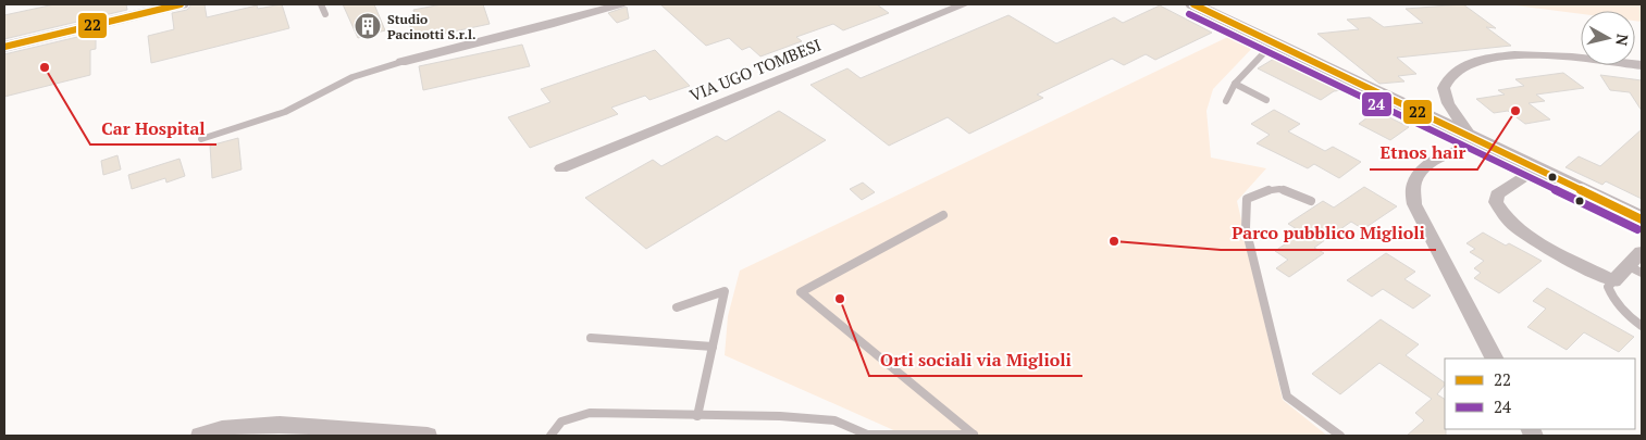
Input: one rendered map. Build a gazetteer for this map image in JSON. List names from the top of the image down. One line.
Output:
{"streets":{"street":["VIA UGO TOMBESI"]},"places":{"building":["Studio Pacinotti S.r.l."],"other":["Car Hospital","Etnos hair","Parco pubblico Miglioli","Orti sociali via Miglioli"]},"lines":["transit line 22","transit line 24"],"legend":["22","24"],"north":"right"}
